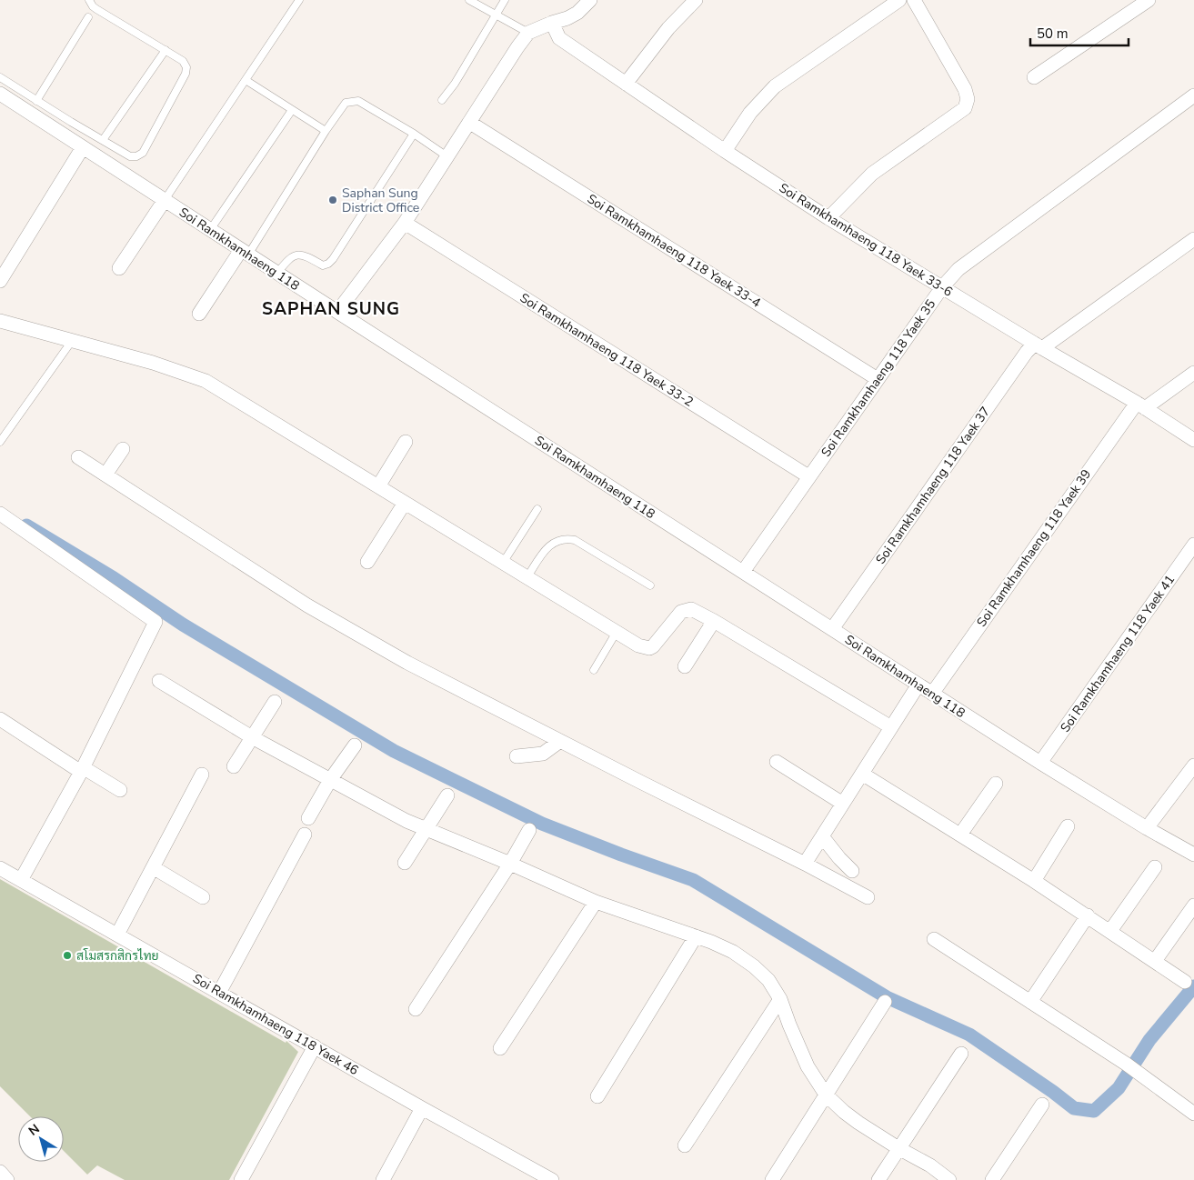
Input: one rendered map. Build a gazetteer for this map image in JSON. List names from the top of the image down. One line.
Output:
{"streets":{"street":["Soi Ramkhamhaeng 118 Yaek 33-6","Soi Ramkhamhaeng 118","Soi Ramkhamhaeng 118 Yaek 33-4","Soi Ramkhamhaeng 118 Yaek 33-2","Soi Ramkhamhaeng 118 Yaek 35","Soi Ramkhamhaeng 118 Yaek 37","Soi Ramkhamhaeng 118 Yaek 39","Soi Ramkhamhaeng 118 Yaek 41","Soi Ramkhamhaeng 118 Yaek 46"]},"crossings":[["Soi Ramkhamhaeng 118 Yaek 33-6","Soi Ramkhamhaeng 118 Yaek 35"],["Soi Ramkhamhaeng 118 Yaek 33-6","Soi Ramkhamhaeng 118 Yaek 37"],["Soi Ramkhamhaeng 118 Yaek 33-6","Soi Ramkhamhaeng 118 Yaek 39"],["Soi Ramkhamhaeng 118","Soi Ramkhamhaeng 118 Yaek 35"],["Soi Ramkhamhaeng 118","Soi Ramkhamhaeng 118 Yaek 37"],["Soi Ramkhamhaeng 118","Soi Ramkhamhaeng 118 Yaek 39"],["Soi Ramkhamhaeng 118","Soi Ramkhamhaeng 118 Yaek 41"],["Soi Ramkhamhaeng 118 Yaek 33-4","Soi Ramkhamhaeng 118 Yaek 35"],["Soi Ramkhamhaeng 118 Yaek 33-2","Soi Ramkhamhaeng 118 Yaek 35"]],"districts":["SAPHAN SUNG"],"places":["Saphan Sung District Office","สโมสรกสิกรไทย"],"scale_bar":"50 m","north":"top left"}
